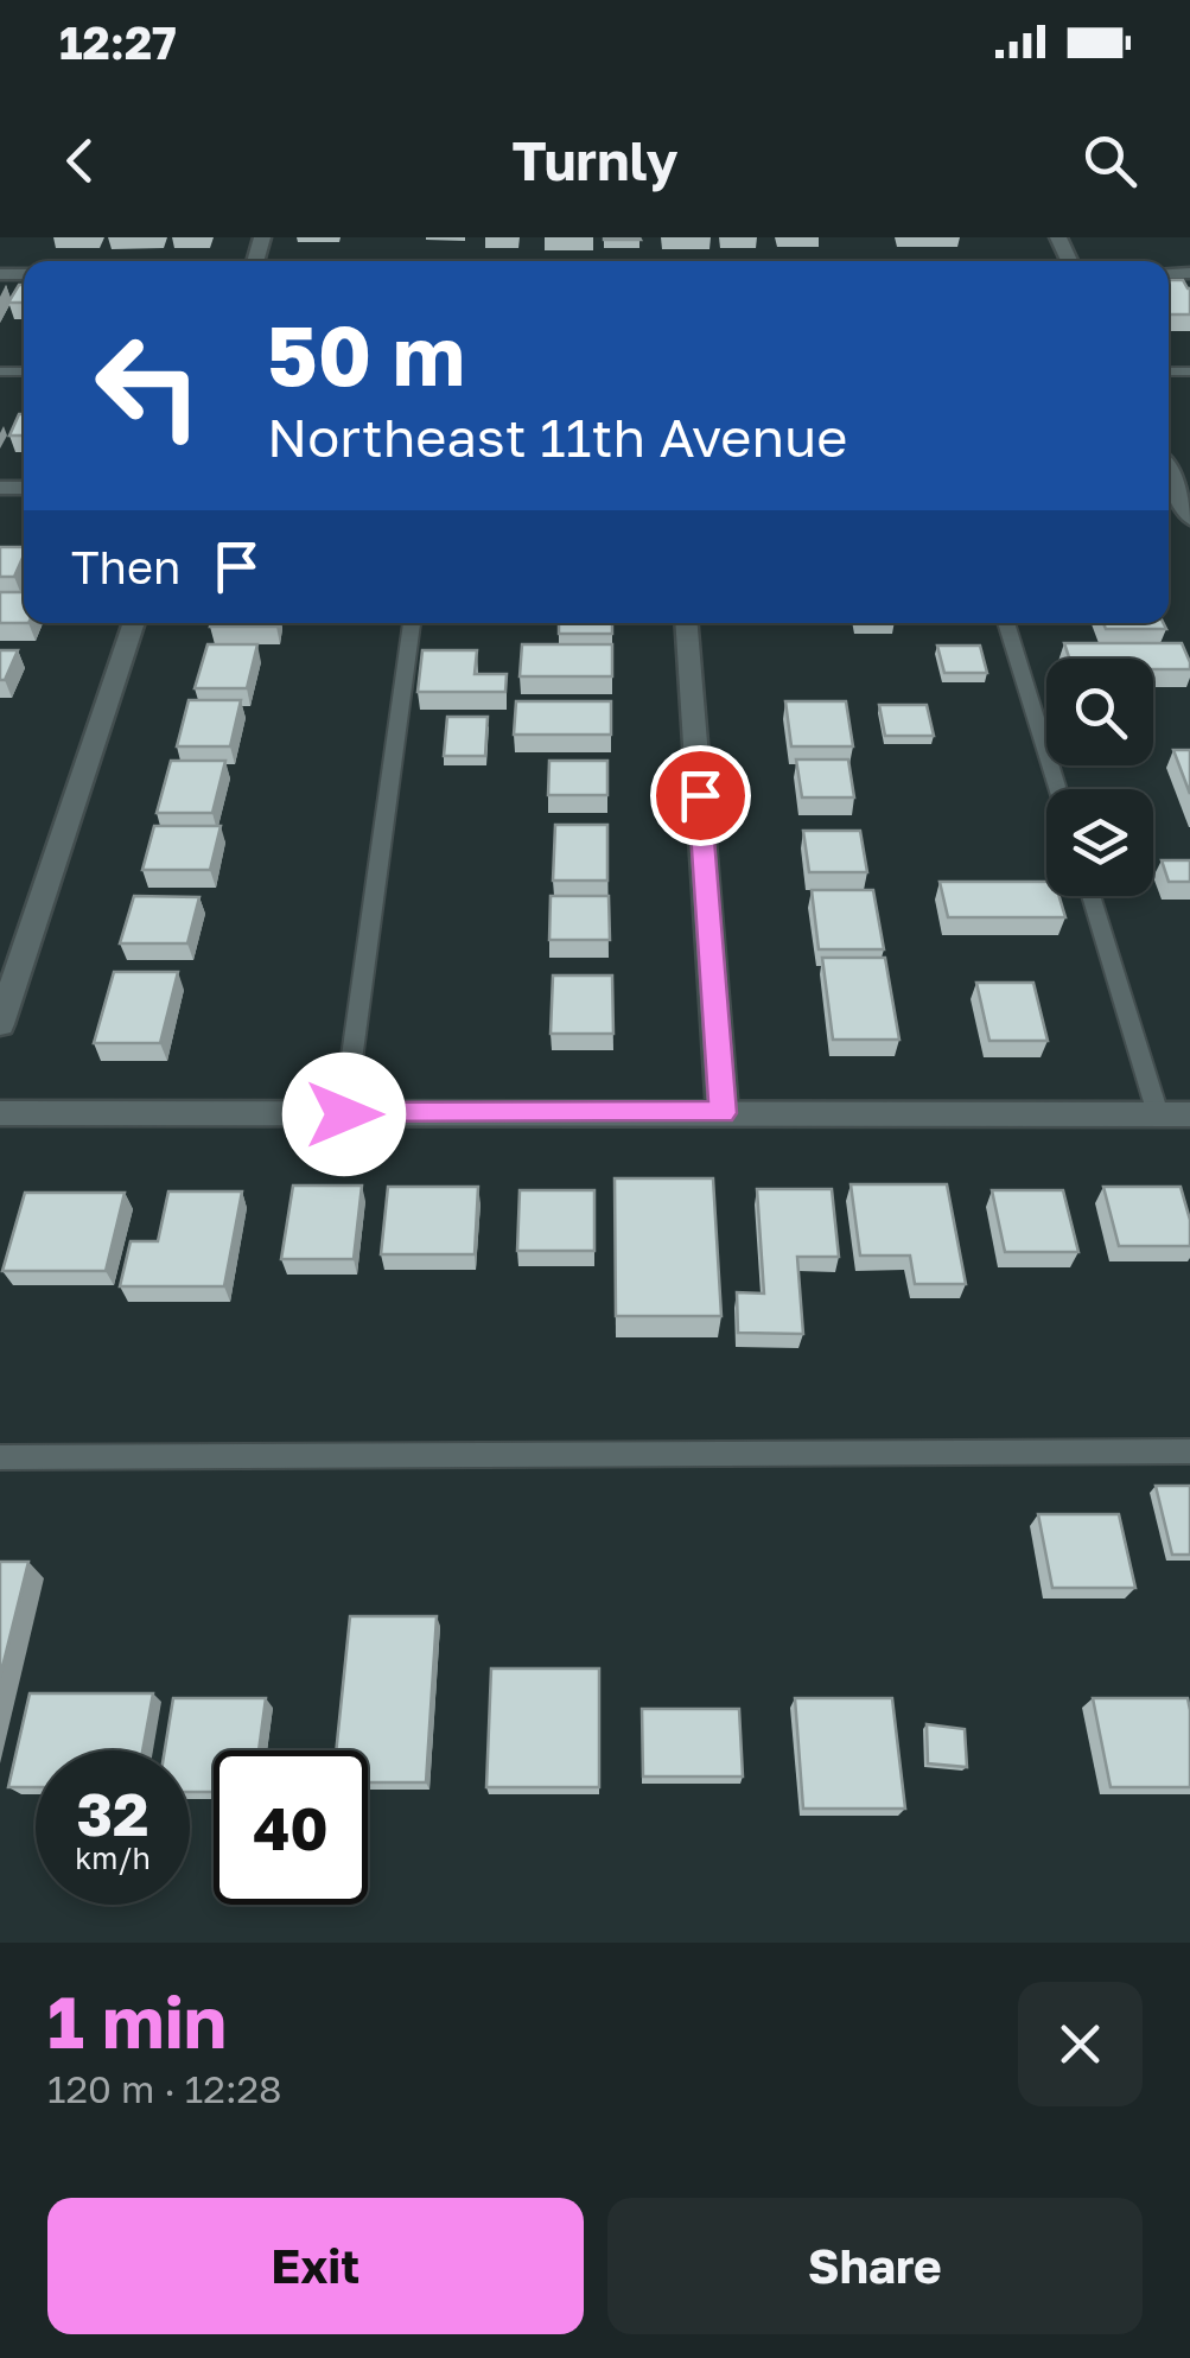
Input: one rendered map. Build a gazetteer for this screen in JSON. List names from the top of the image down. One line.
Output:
{"page":{"status":"12:27","header":"Turnly","turn":["50 m","Northeast 11th Avenue"],"then":"Then","speed":"32 km/h","limit":"40","heading":["1 min","120 m · 12:28"],"buttons":["Exit","Share"]}}
